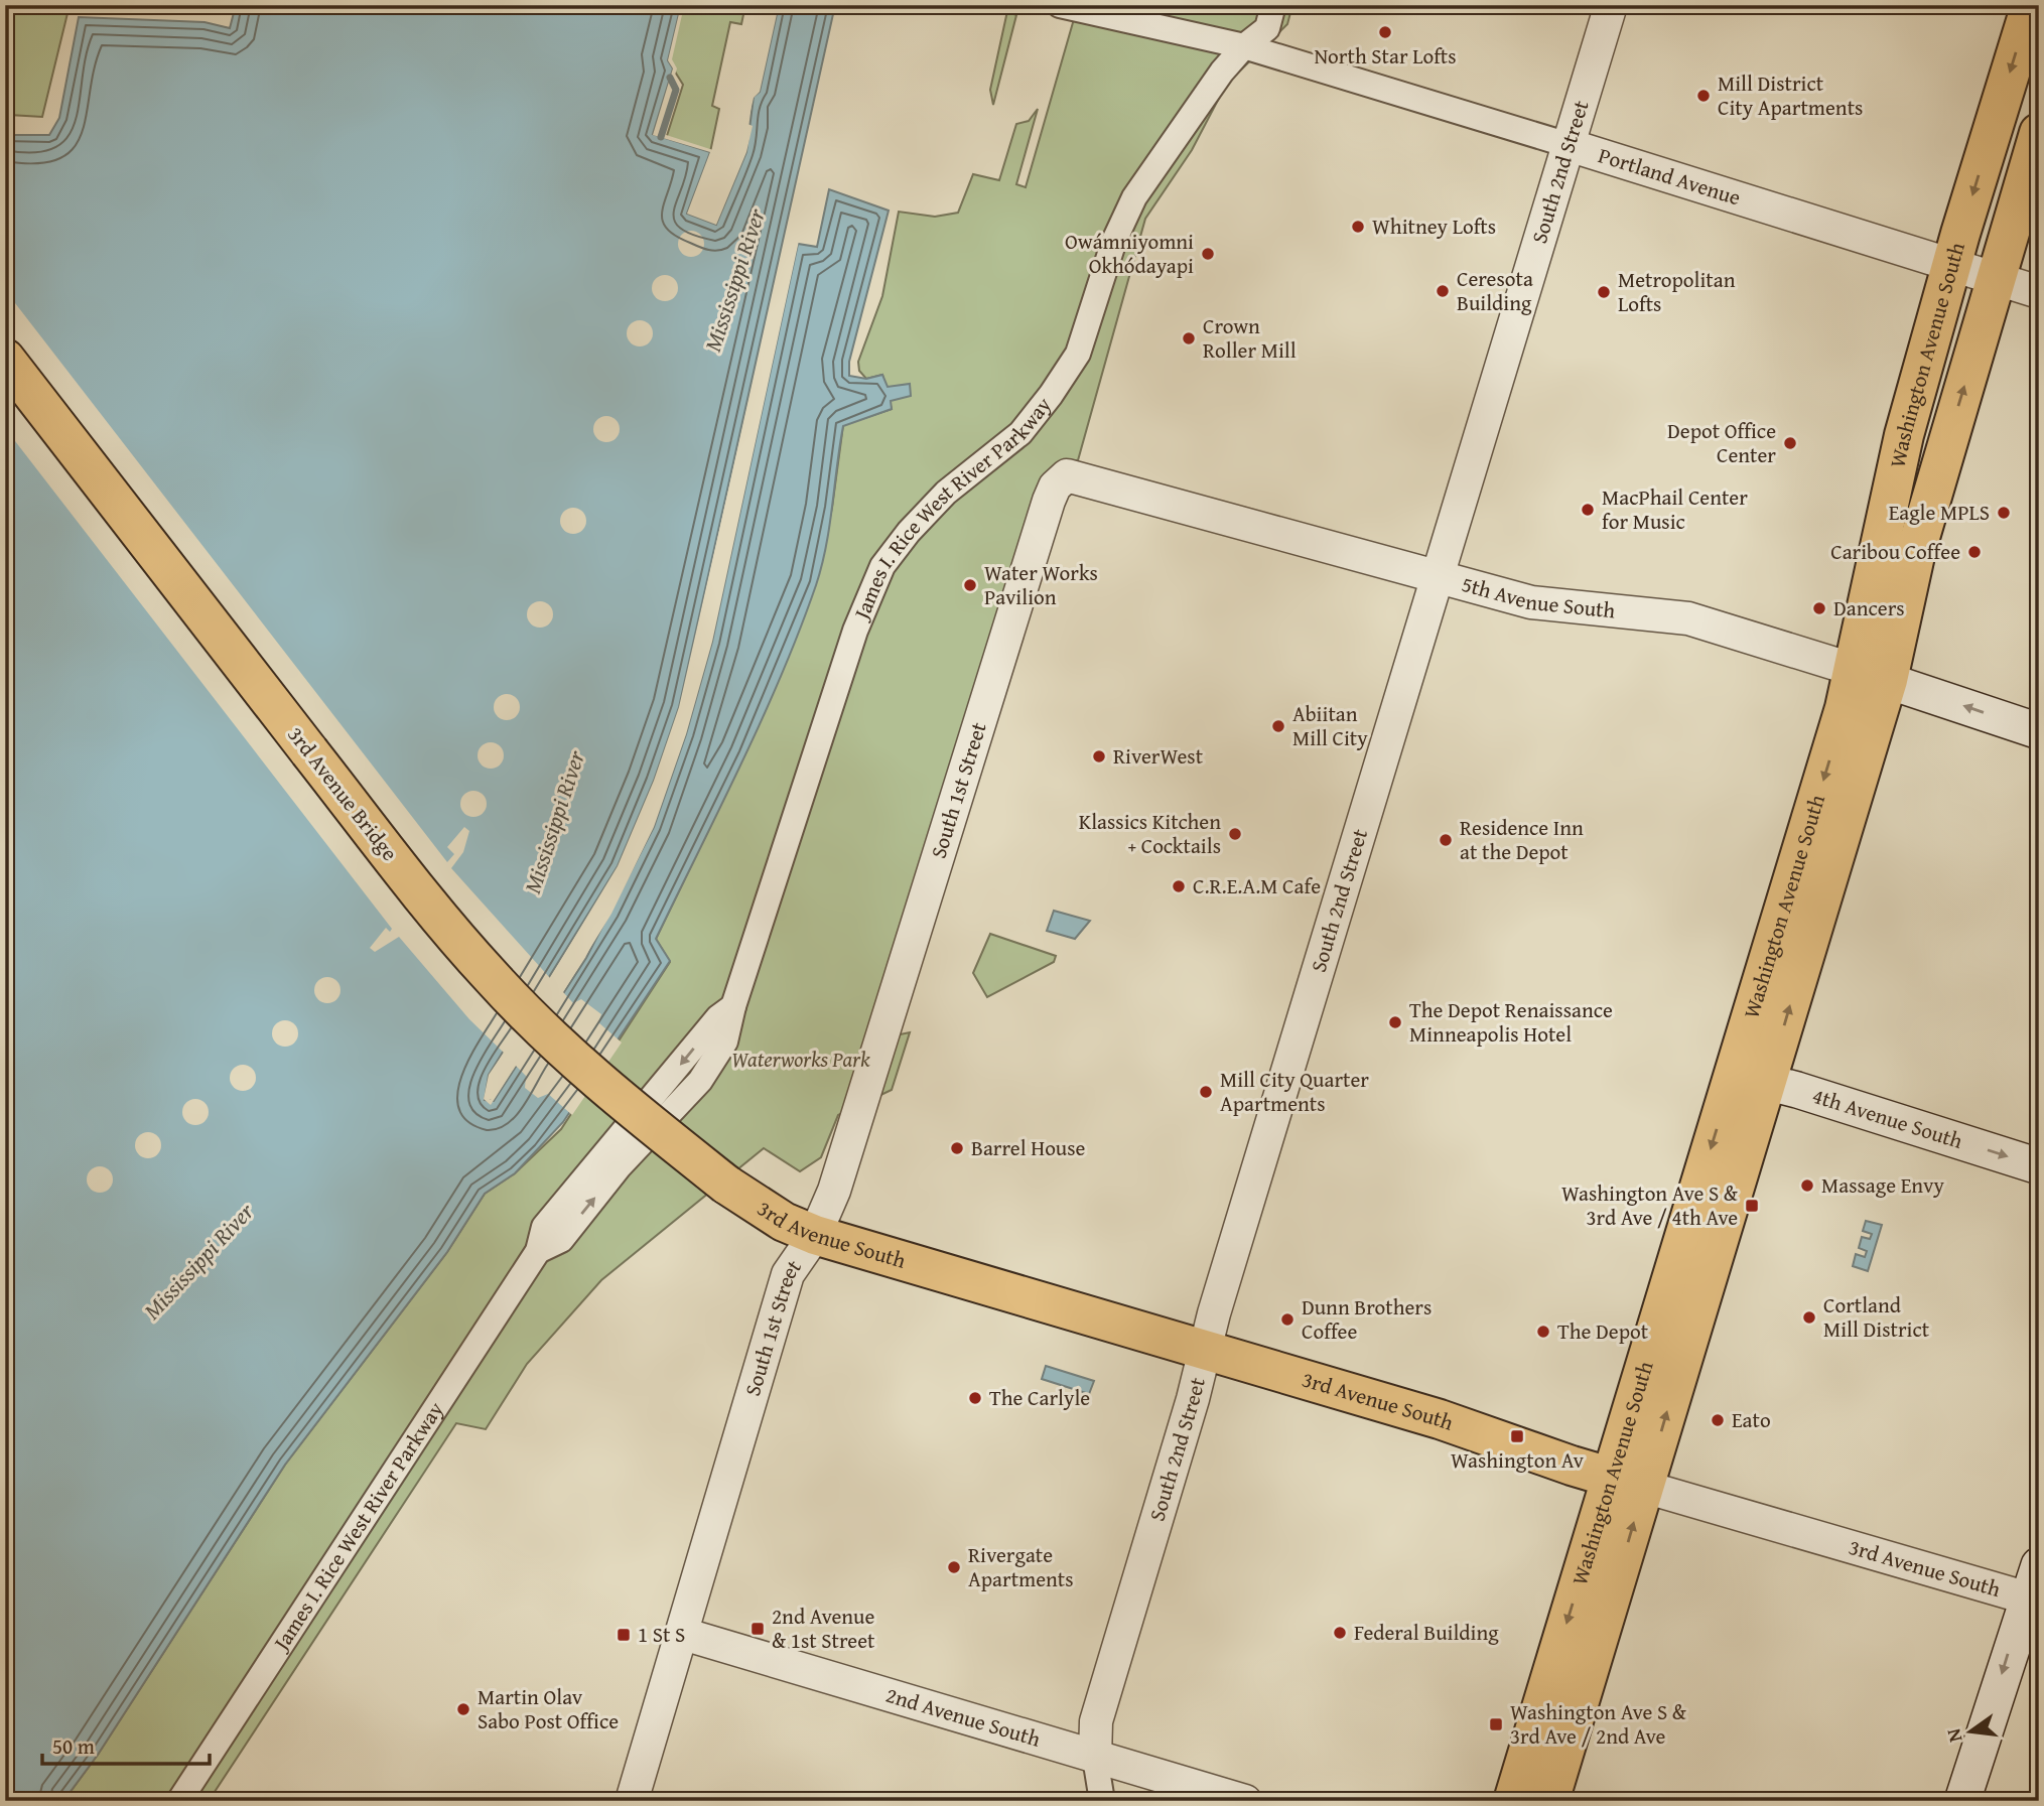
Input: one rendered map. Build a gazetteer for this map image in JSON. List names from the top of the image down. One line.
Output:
{"streets":{"main road":["Washington Avenue South","5th Avenue South","3rd Avenue Bridge","4th Avenue South","3rd Avenue South"],"street":["South 2nd Street","Portland Avenue","James I. Rice West River Parkway","South 1st Street","2nd Avenue South"]},"crossings":[["South 2nd Street","Portland Avenue"],["South 2nd Street","5th Avenue South"],["South 2nd Street","3rd Avenue South"],["South 2nd Street","2nd Avenue South"],["Portland Avenue","Washington Avenue South"],["Portland Avenue","James I. Rice West River Parkway"],["Washington Avenue South","5th Avenue South"],["Washington Avenue South","4th Avenue South"],["Washington Avenue South","3rd Avenue South"],["5th Avenue South","South 1st Street"],["South 1st Street","3rd Avenue South"],["South 1st Street","2nd Avenue South"],["3rd Avenue Bridge","3rd Avenue South"]],"one_way":["4th Avenue South"],"water":["Mississippi River"],"parks":["Waterworks Park"],"places":{"other":["North Star Lofts","Mill District City Apartments","Whitney Lofts","Owámniyomni Okhódayapi","Ceresota Building","Metropolitan Lofts","Crown Roller Mill","Depot Office Center","MacPhail Center for Music","Eagle MPLS","Caribou Coffee","Water Works Pavilion","Dancers","Abiitan Mill City","RiverWest","Klassics Kitchen + Cocktails","Residence Inn at the Depot","C.R.E.A.M Cafe","The Depot Renaissance Minneapolis Hotel","Mill City Quarter Apartments","Barrel House","Massage Envy","Cortland Mill District","Dunn Brothers Coffee","The Depot","The Carlyle","Eato","Rivergate Apartments","Federal Building","Martin Olav Sabo Post Office"],"transit":["Washington Ave S & 3rd Ave / 4th Ave","Washington Av","2nd Avenue & 1st Street","1 St S","Washington Ave S & 3rd Ave / 2nd Ave"]},"scale_bar":"50 m","north":"left"}
